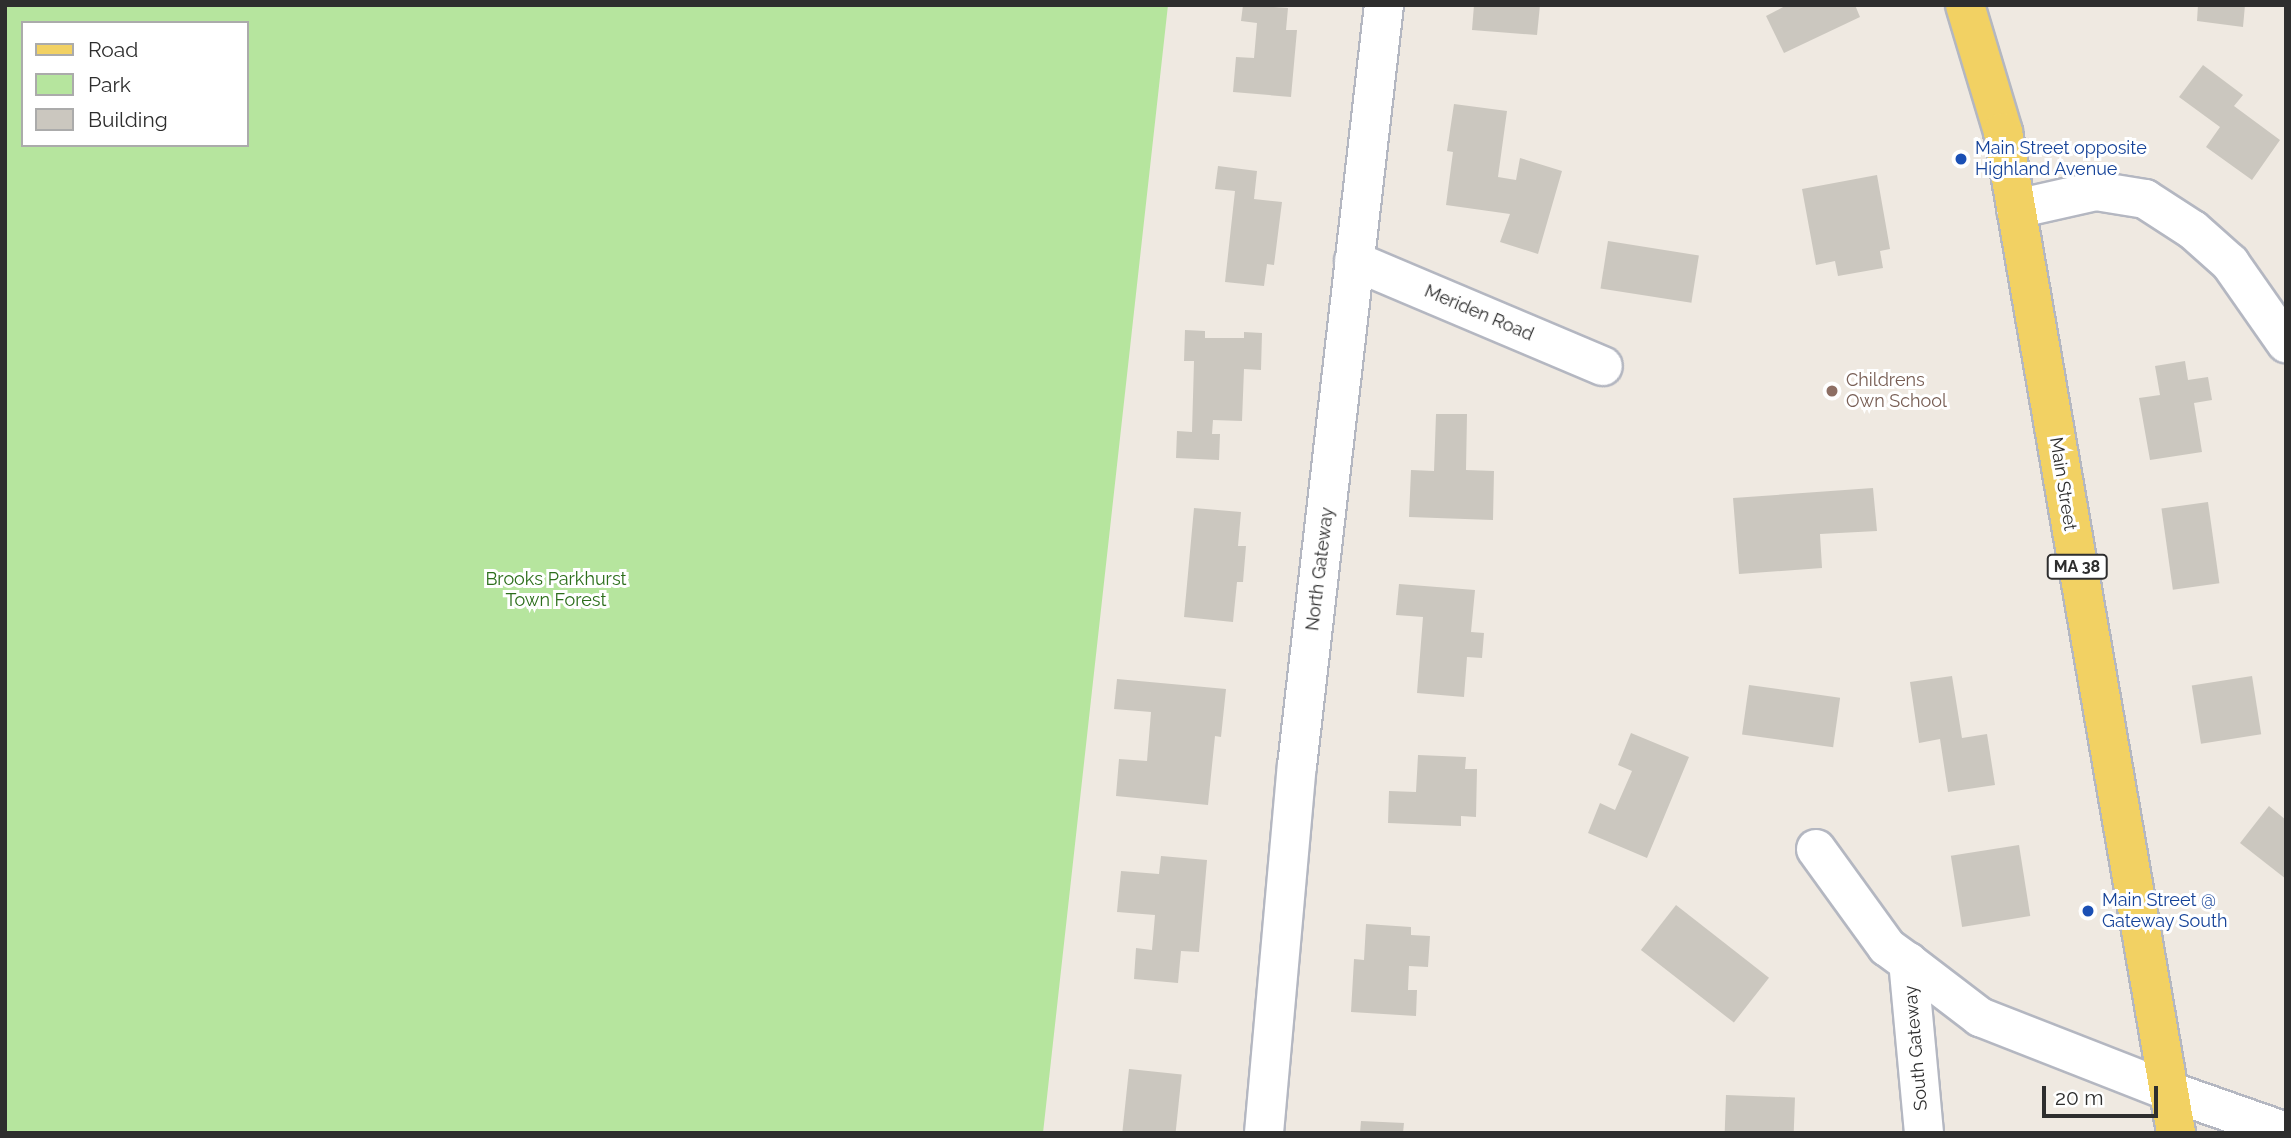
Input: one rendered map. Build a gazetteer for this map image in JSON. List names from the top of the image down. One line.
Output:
{"streets":{"main road":["Main Street","MA 38"],"street":["Meriden Road","North Gateway","South Gateway"]},"crossings":[["Meriden Road","North Gateway"],["Main Street","South Gateway"]],"parks":["Brooks Parkhurst Town Forest"],"places":["Main Street opposite Highland Avenue","Childrens Own School","Main Street @ Gateway South"],"legend":["Road","Park","Building"],"scale_bar":"20 m"}
